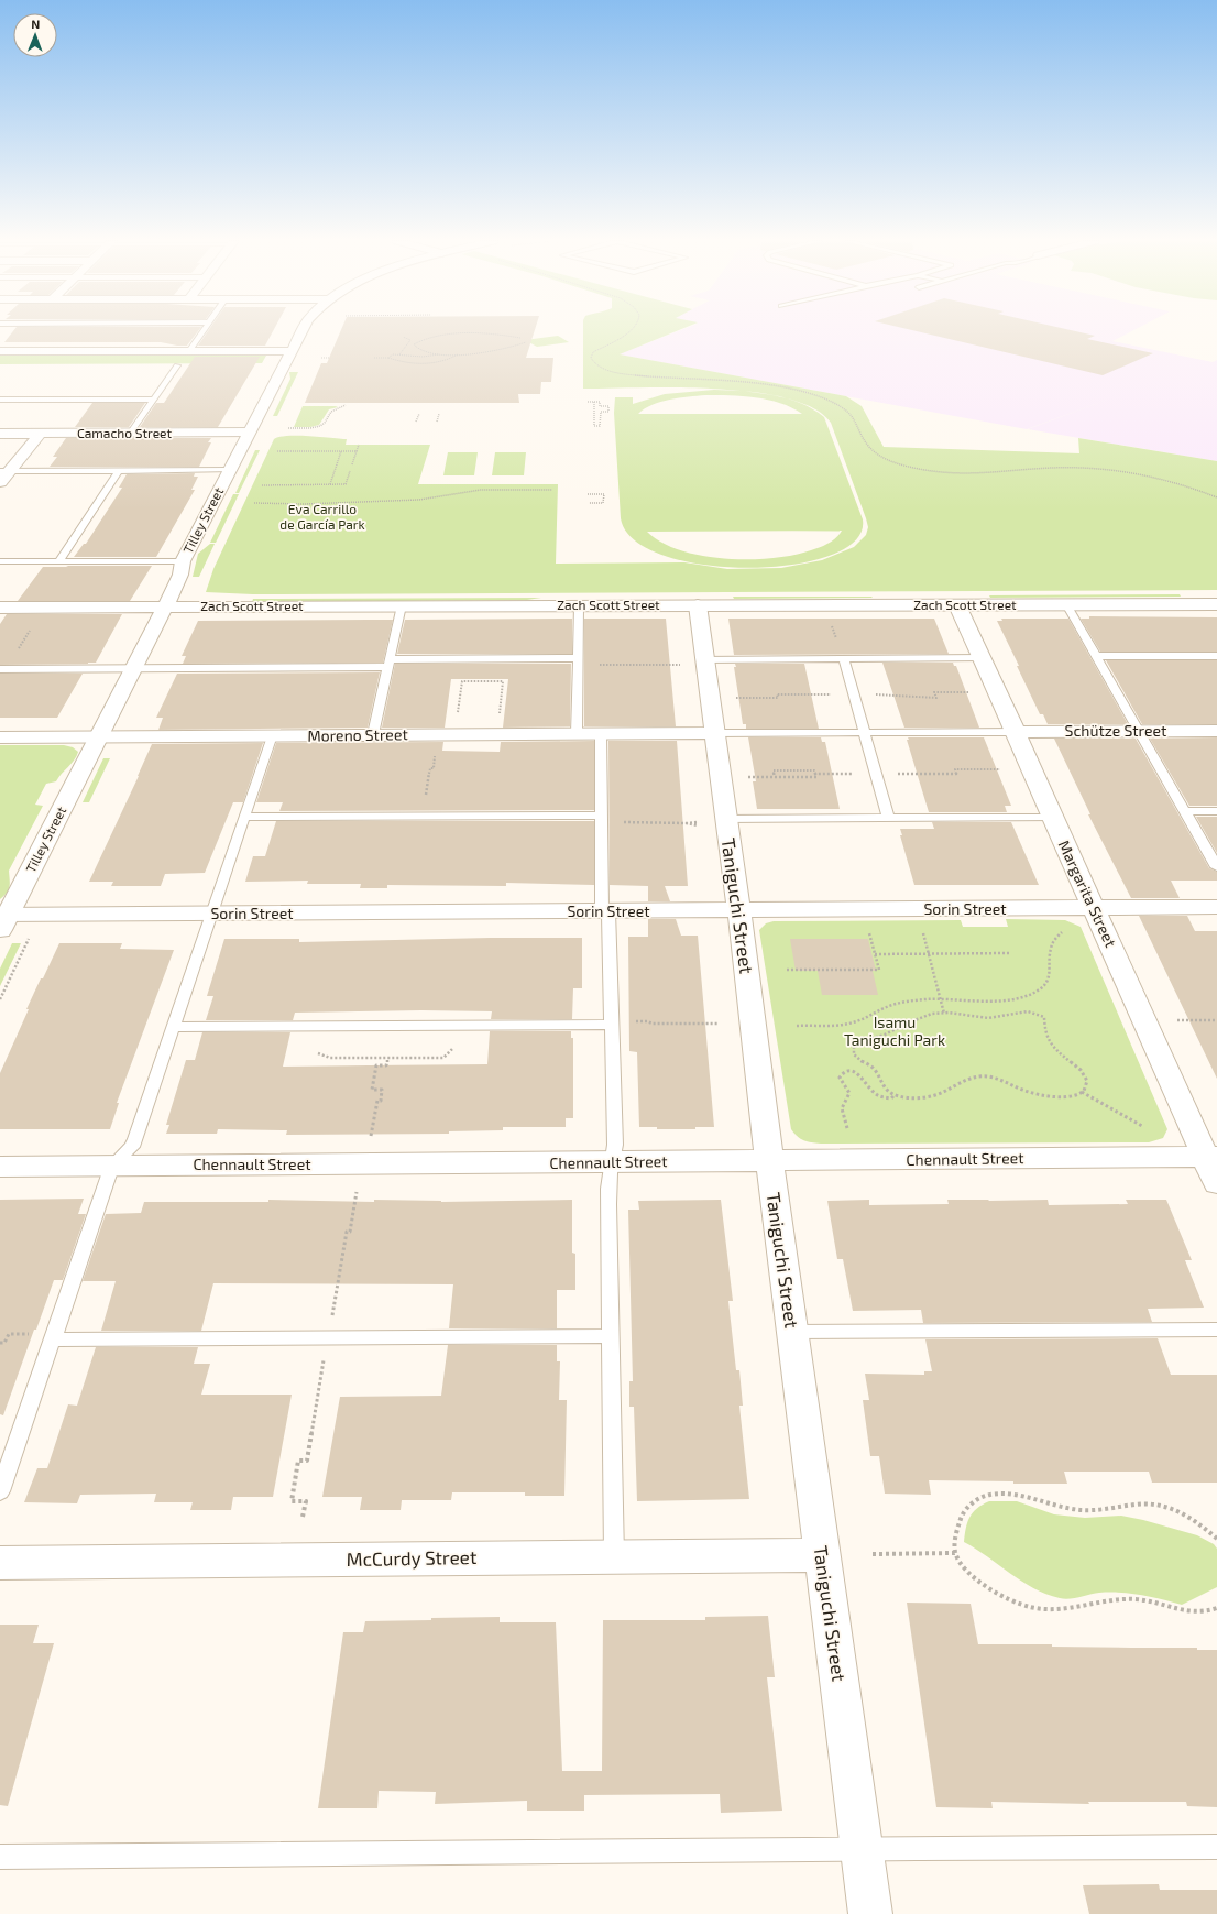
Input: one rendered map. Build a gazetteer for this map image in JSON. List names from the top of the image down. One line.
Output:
{"streets":{"street":["Camacho Street","Tilley Street","Zach Scott Street","Schütze Street","Moreno Street","Margarita Street","Taniguchi Street","Sorin Street","Chennault Street","McCurdy Street"]},"crossings":[["Camacho Street","Tilley Street"],["Tilley Street","Zach Scott Street"],["Tilley Street","Moreno Street"],["Tilley Street","Sorin Street"],["Zach Scott Street","Margarita Street"],["Zach Scott Street","Taniguchi Street"],["Schütze Street","Margarita Street"],["Moreno Street","Taniguchi Street"],["Margarita Street","Sorin Street"],["Margarita Street","Chennault Street"],["Taniguchi Street","Sorin Street"],["Taniguchi Street","Chennault Street"],["Taniguchi Street","McCurdy Street"]],"parks":["Eva Carrillo de García Park","Isamu Taniguchi Park"],"north":"top"}
